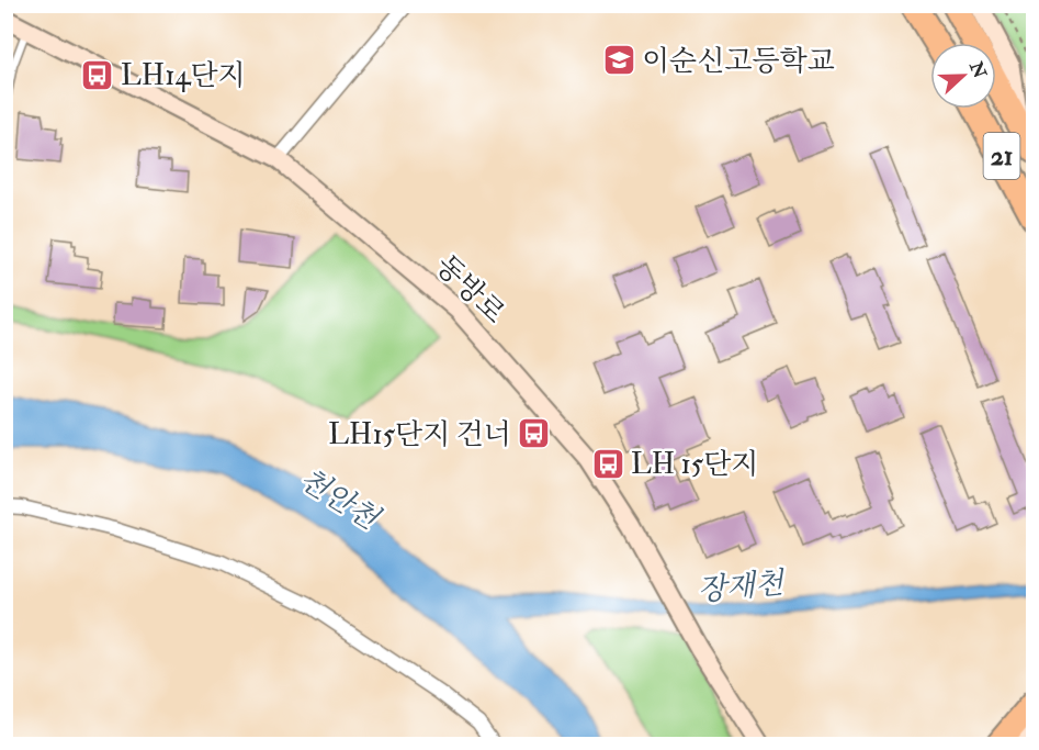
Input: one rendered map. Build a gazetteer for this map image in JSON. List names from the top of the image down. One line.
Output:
{"streets":{"highway":["21"],"street":["동방로"]},"water":["천안천","장재천"],"places":{"school or university":["이순신고등학교"],"bus stop":["LH14단지","LH15단지 건너","LH 15단지"]},"north":"right"}
